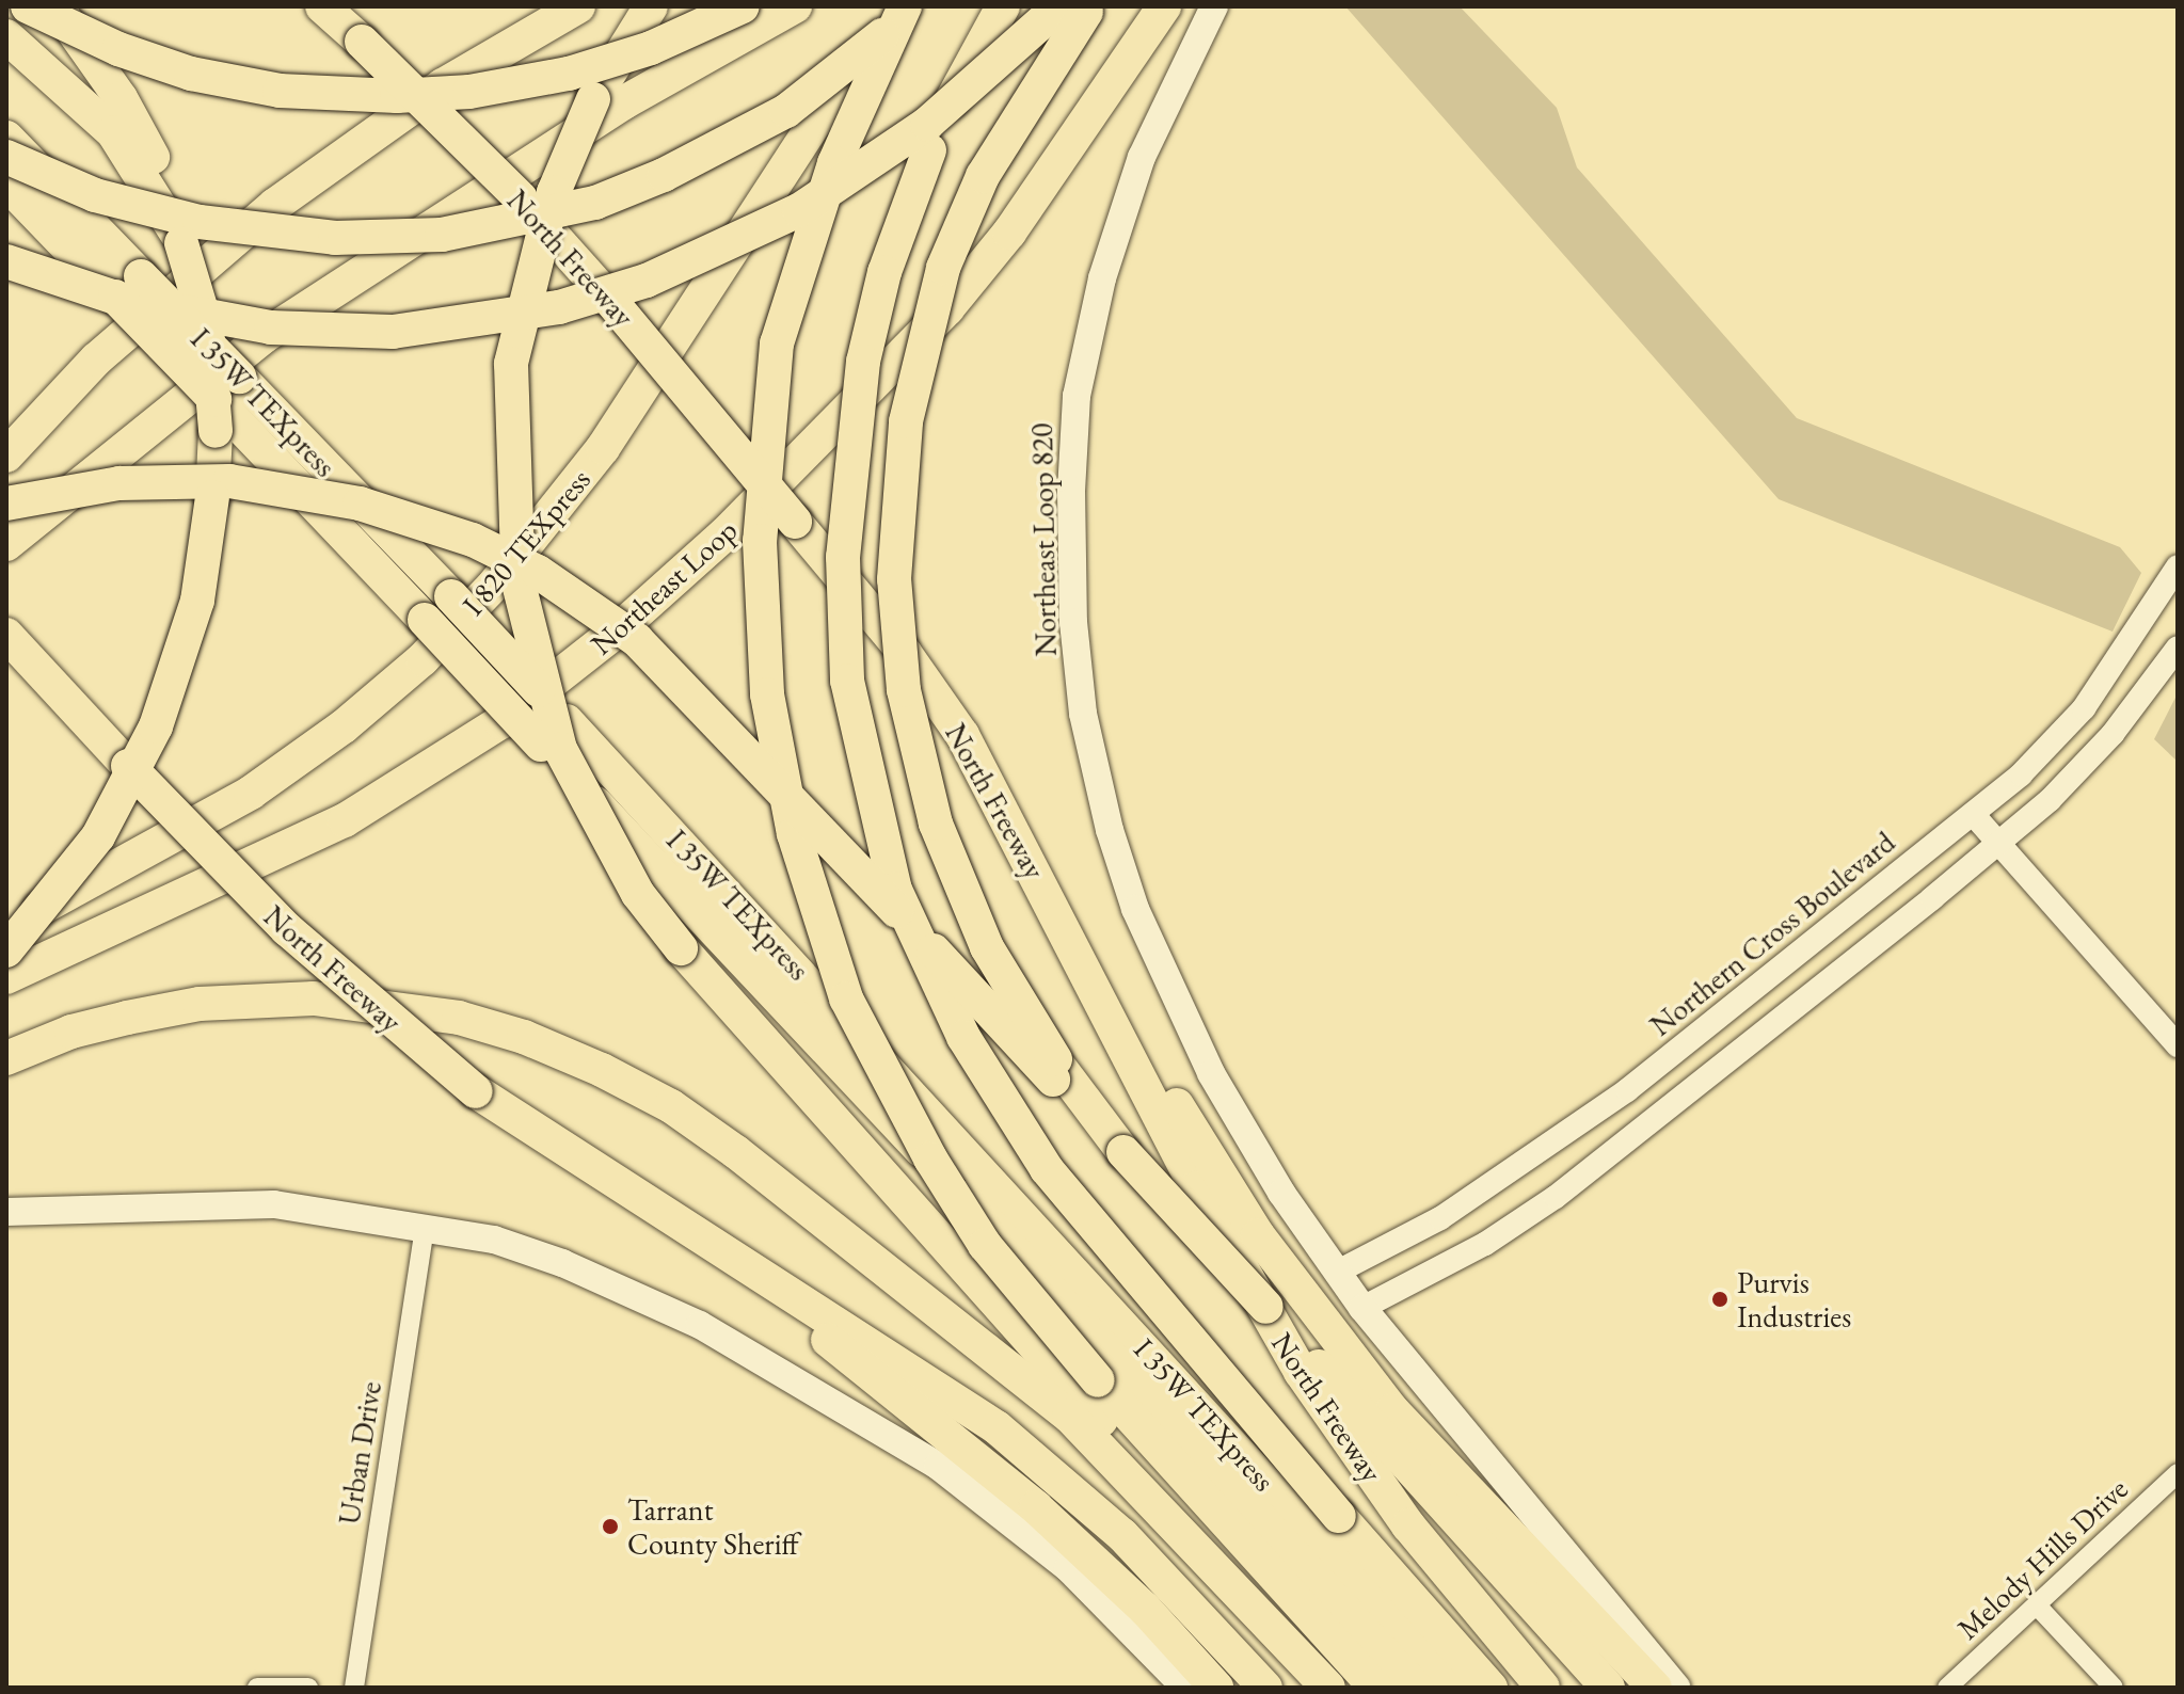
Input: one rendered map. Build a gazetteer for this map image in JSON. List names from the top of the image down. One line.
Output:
{"streets":{"highway":["North Freeway","I 35W TEXpress","I 820 TEXpress","Northeast Loop"],"main road":["Northeast Loop 820"],"street":["Northern Cross Boulevard","Urban Drive","Melody Hills Drive"]},"crossings":[["Northeast Loop 820","Northern Cross Boulevard"]],"places":["Purvis Industries","Tarrant County Sheriff"]}
